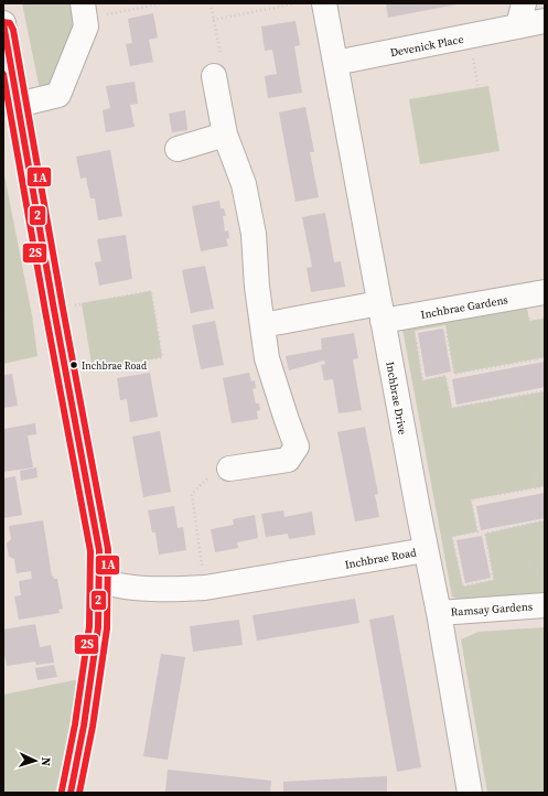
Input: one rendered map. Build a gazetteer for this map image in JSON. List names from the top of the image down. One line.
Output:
{"streets":{"street":["Devenick Place","Inchbrae Gardens","Inchbrae Drive","Inchbrae Road","Ramsay Gardens"]},"crossings":[["Devenick Place","Inchbrae Drive"],["Inchbrae Gardens","Inchbrae Drive"],["Inchbrae Drive","Inchbrae Road"],["Inchbrae Drive","Ramsay Gardens"]],"places":["Inchbrae Road"],"lines":["transit line 1A","transit line 2","transit line 2S"],"north":"right"}
